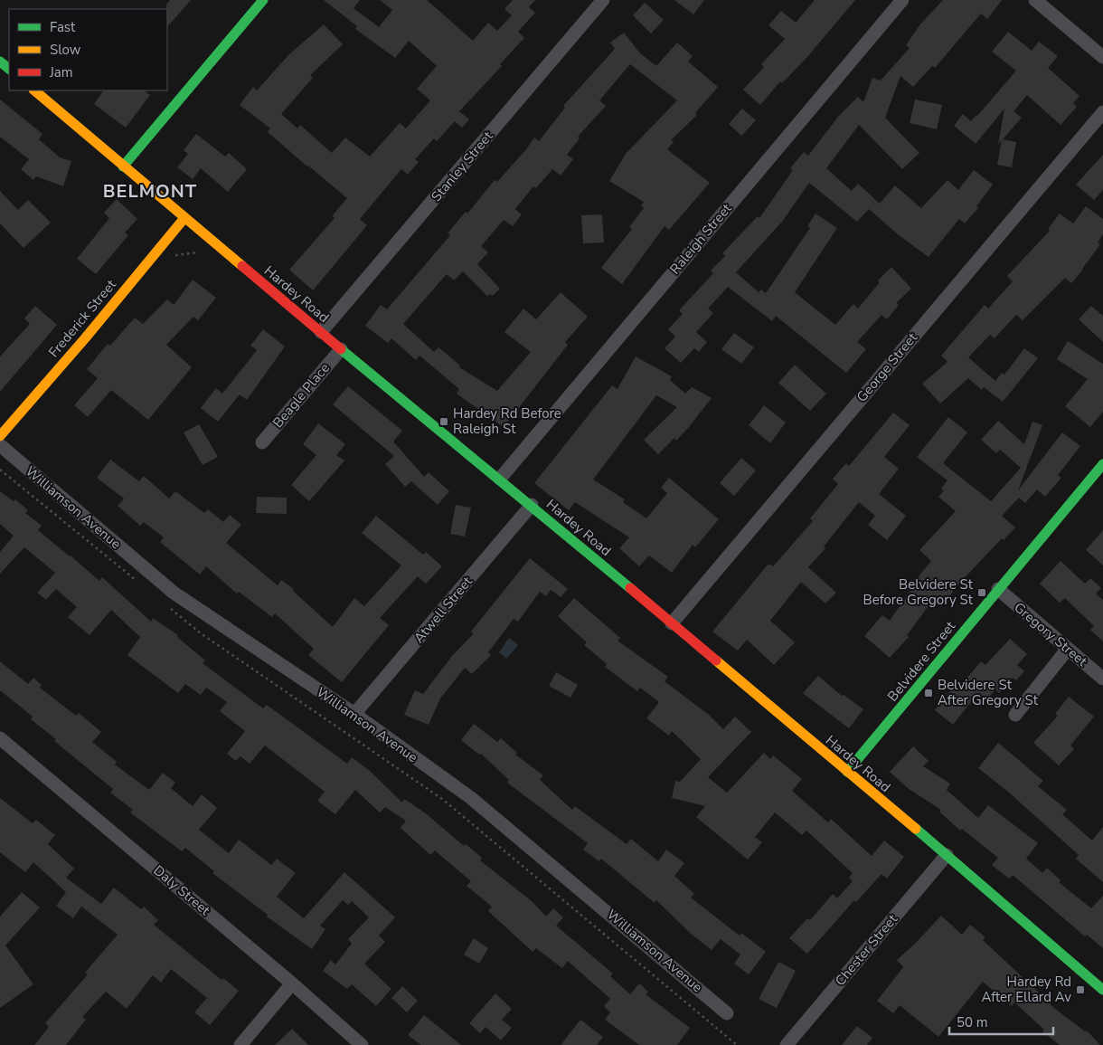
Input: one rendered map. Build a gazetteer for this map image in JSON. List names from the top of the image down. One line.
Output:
{"streets":{"main road":["Hardey Road","Frederick Street","Belvidere Street"],"street":["Stanley Street","Raleigh Street","George Street","Beagle Place","Williamson Avenue","Atwell Street","Gregory Street","Daly Street","Chester Street"]},"crossings":[["Stanley Street","Hardey Road"],["Raleigh Street","Hardey Road"],["Hardey Road","Frederick Street"],["Hardey Road","George Street"],["Hardey Road","Beagle Place"],["Hardey Road","Atwell Street"],["Hardey Road","Belvidere Street"],["Hardey Road","Chester Street"],["Williamson Avenue","Atwell Street"],["Gregory Street","Belvidere Street"]],"districts":["BELMONT"],"places":{"transit":["Hardey Rd Before Raleigh St","Belvidere St Before Gregory St","Belvidere St After Gregory St","Hardey Rd After Ellard Av"]},"legend":["Fast","Slow","Jam"],"scale_bar":"50 m"}
